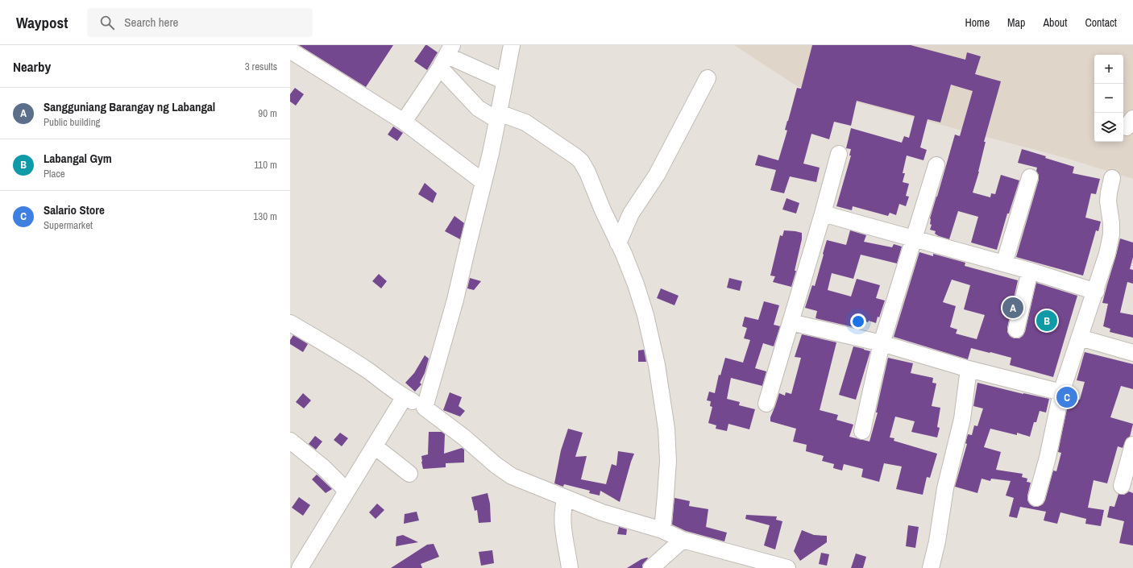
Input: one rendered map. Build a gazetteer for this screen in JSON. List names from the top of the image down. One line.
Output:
{"page":{"header":"Waypost","search":"Search here","nav":["Home","Map","About","Contact"],"heading":["Nearby","3 results"],"map_buttons":["+","−"],"list":[{"mark":"A","name":"Sangguniang Barangay ng Labangal","note":"Public building","value":"90 m"},{"mark":"B","name":"Labangal Gym","note":"Place","value":"110 m"},{"mark":"C","name":"Salario Store","note":"Supermarket","value":"130 m"}],"pins":["A","B","C"]}}
